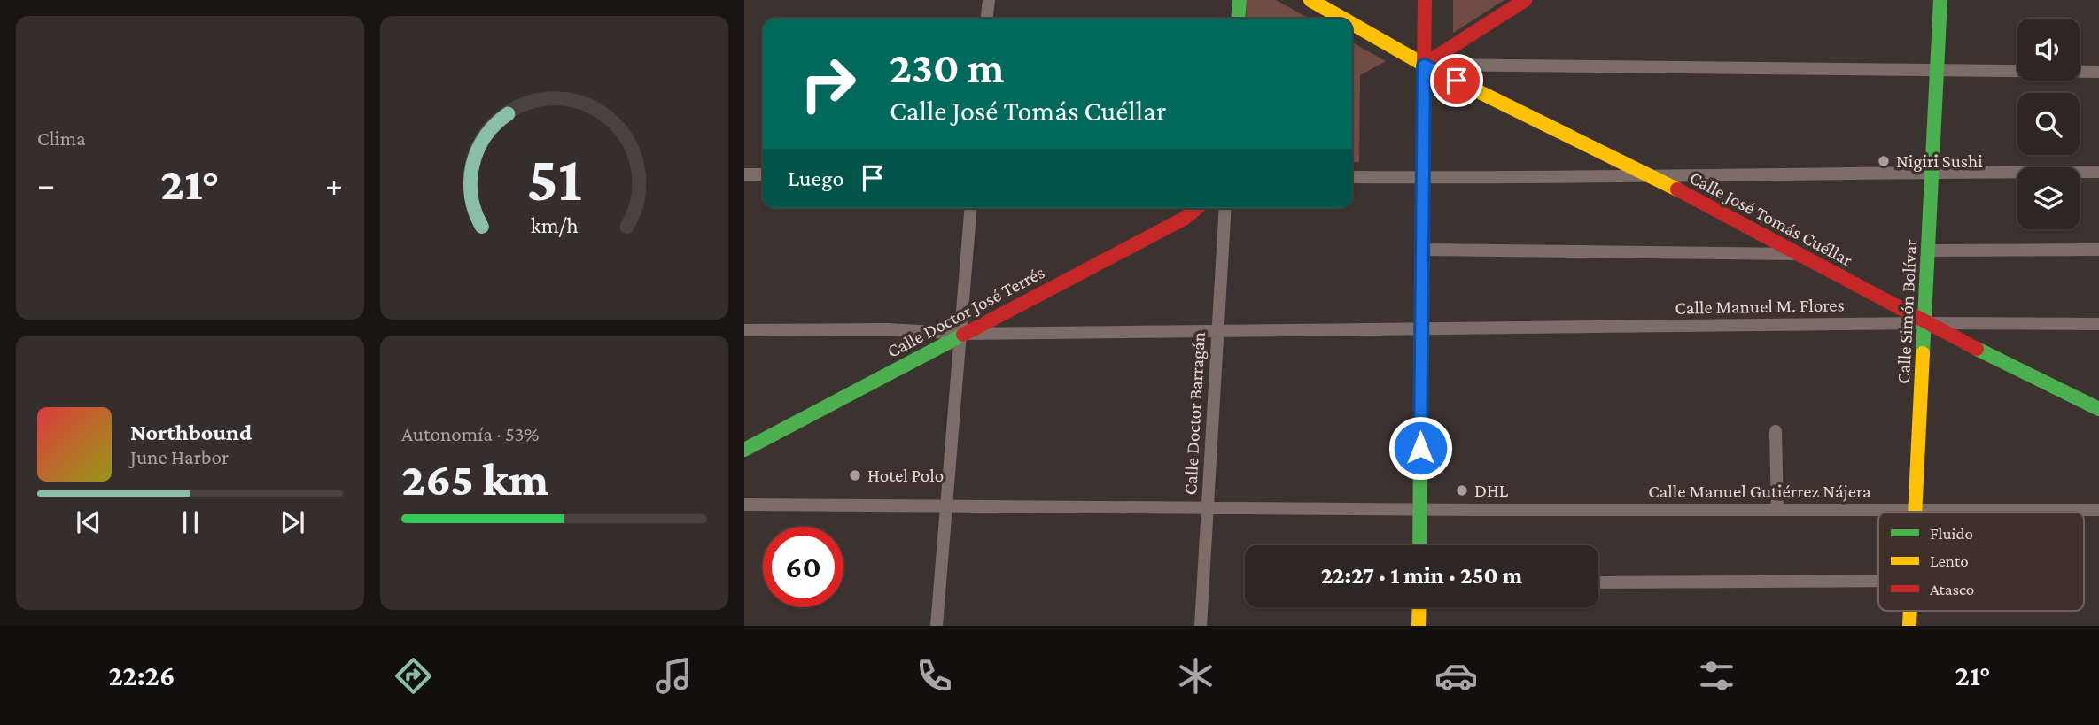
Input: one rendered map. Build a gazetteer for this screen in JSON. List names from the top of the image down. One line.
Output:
{"streets":{"street":["Calle José Tomás Cuéllar","Calle Manuel M. Flores","Calle Doctor José Terrés","Calle Simón Bolívar","Calle Doctor Barragán","Calle Manuel Gutiérrez Nájera"]},"crossings":[["Calle José Tomás Cuéllar","Calle Manuel M. Flores"],["Calle José Tomás Cuéllar","Calle Simón Bolívar"],["Calle Manuel M. Flores","Calle Doctor José Terrés"],["Calle Manuel M. Flores","Calle Simón Bolívar"],["Calle Manuel M. Flores","Calle Doctor Barragán"],["Calle Simón Bolívar","Calle Manuel Gutiérrez Nájera"],["Calle Doctor Barragán","Calle Manuel Gutiérrez Nájera"]],"places":["Nigiri Sushi","Hotel Polo","DHL"],"legend":["Fluido","Lento","Atasco"],"page":{"tile":["Clima",["Autonomía · 53%","265 km"]],"turn":["230 m","Calle José Tomás Cuéllar"],"then":"Luego","heat":["−","21°","+"],"song":["Northbound","June Harbor"],"limit":"60","trip":"22:27 · 1 min · 250 m","tabs":["22:26","21°"],"gauge":["51","km/h"]}}
